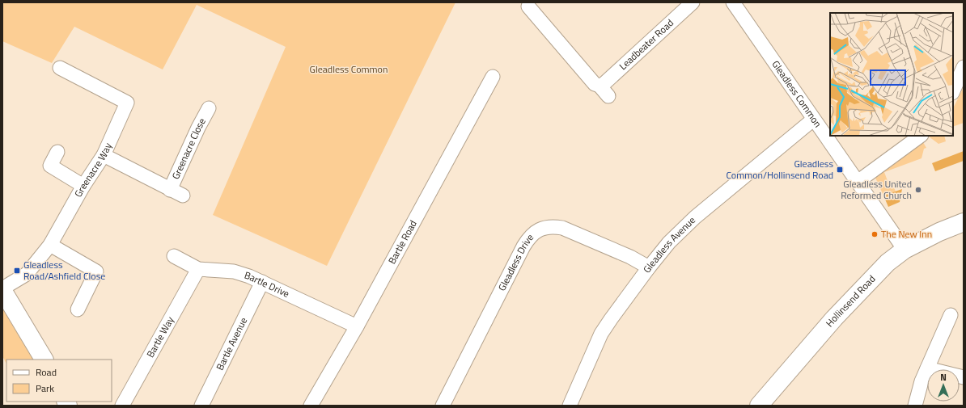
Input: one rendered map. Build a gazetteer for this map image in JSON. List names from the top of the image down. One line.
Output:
{"streets":{"main road":["Hollinsend Road"],"street":["Leadbeater Road","Gleadless Common","Greenacre Close","Greenacre Way","Bartle Road","Gleadless Avenue","Gleadless Drive","Bartle Drive","Bartle Way","Bartle Avenue"]},"crossings":[["Gleadless Common","Gleadless Avenue"],["Gleadless Common","Hollinsend Road"],["Greenacre Close","Greenacre Way"],["Bartle Road","Bartle Drive"],["Gleadless Avenue","Gleadless Drive"],["Bartle Drive","Bartle Way"],["Bartle Drive","Bartle Avenue"]],"parks":["Gleadless Common"],"places":{"transit":["Gleadless Common/Hollinsend Road","Gleadless Road/Ashfield Close"],"other":["Gleadless United Reformed Church","The New Inn"]},"legend":["Road","Park"],"north":"top"}
